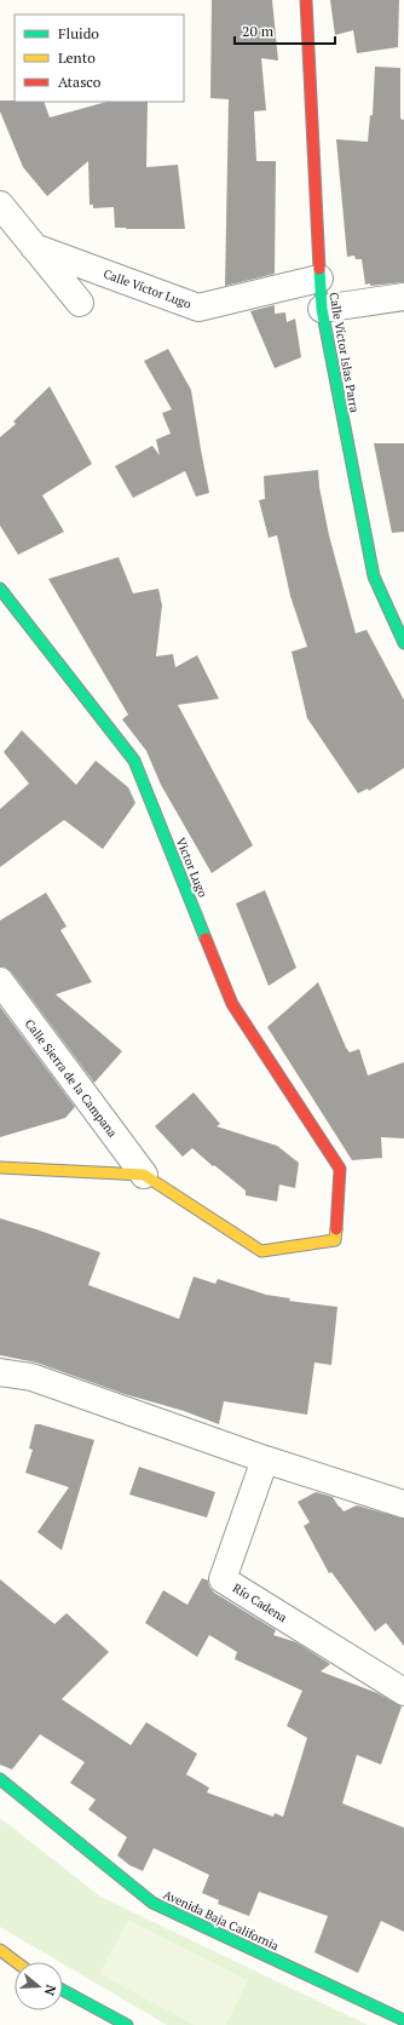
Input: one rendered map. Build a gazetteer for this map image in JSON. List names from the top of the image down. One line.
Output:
{"streets":{"street":["Calle Víctor Lugo","Calle Víctor Islas Parra","Victor Lugo","Calle Sierra de la Campana","Río Cadena","Avenida Baja California"]},"crossings":[["Calle Víctor Lugo","Calle Víctor Islas Parra"],["Victor Lugo","Calle Sierra de la Campana"]],"legend":["Fluido","Lento","Atasco"],"scale_bar":"20 m","north":"right"}
